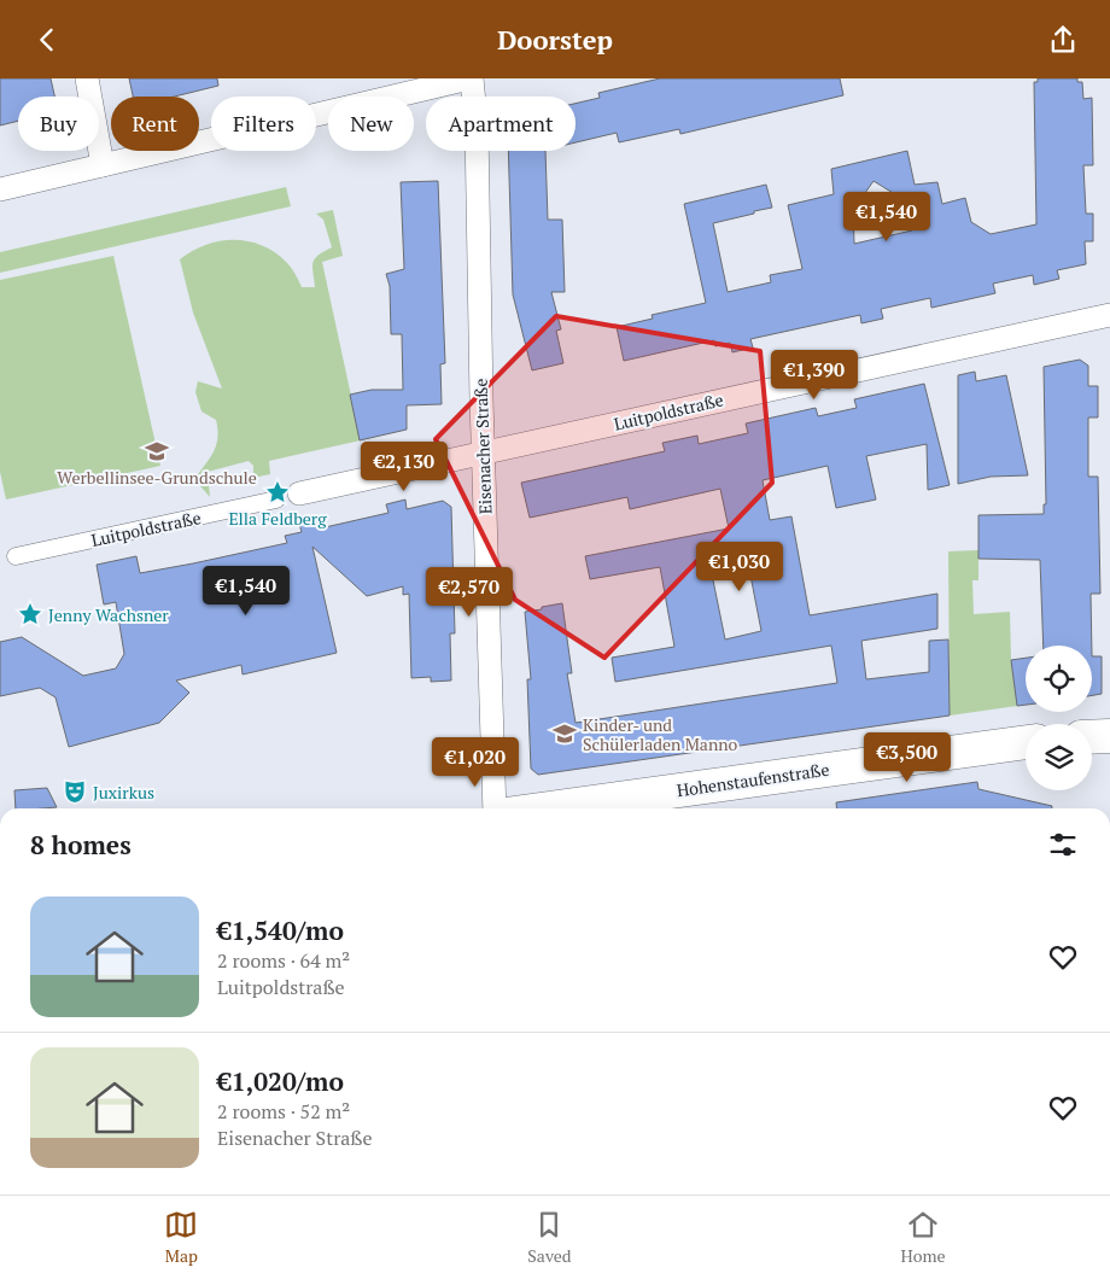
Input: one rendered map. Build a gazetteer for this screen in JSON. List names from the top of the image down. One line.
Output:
{"streets":{"main road":["Hohenstaufenstraße"],"street":["Luitpoldstraße","Eisenacher Straße"]},"crossings":[["Luitpoldstraße","Eisenacher Straße"]],"places":{"school or university":["Werbellinsee-Grundschule","Kinder- und Schülerladen Manno"],"place":["Ella Feldberg","Jenny Wachsner"],"theatre":["Juxirkus"]},"page":{"header":"Doorstep","chip":["Buy","Rent","Filters","New","Apartment"],"price":["€1,540","€1,390","€2,130","€1,030","€1,540","€2,570","€3,500","€1,020"],"heading":"8 homes","list":[{"name":"€1,540/mo","note":"2 rooms · 64 m² · Luitpoldstraße"},{"name":"€1,020/mo","note":"2 rooms · 52 m² · Eisenacher Straße"}],"tabs":["Map","Saved","Home"]}}
